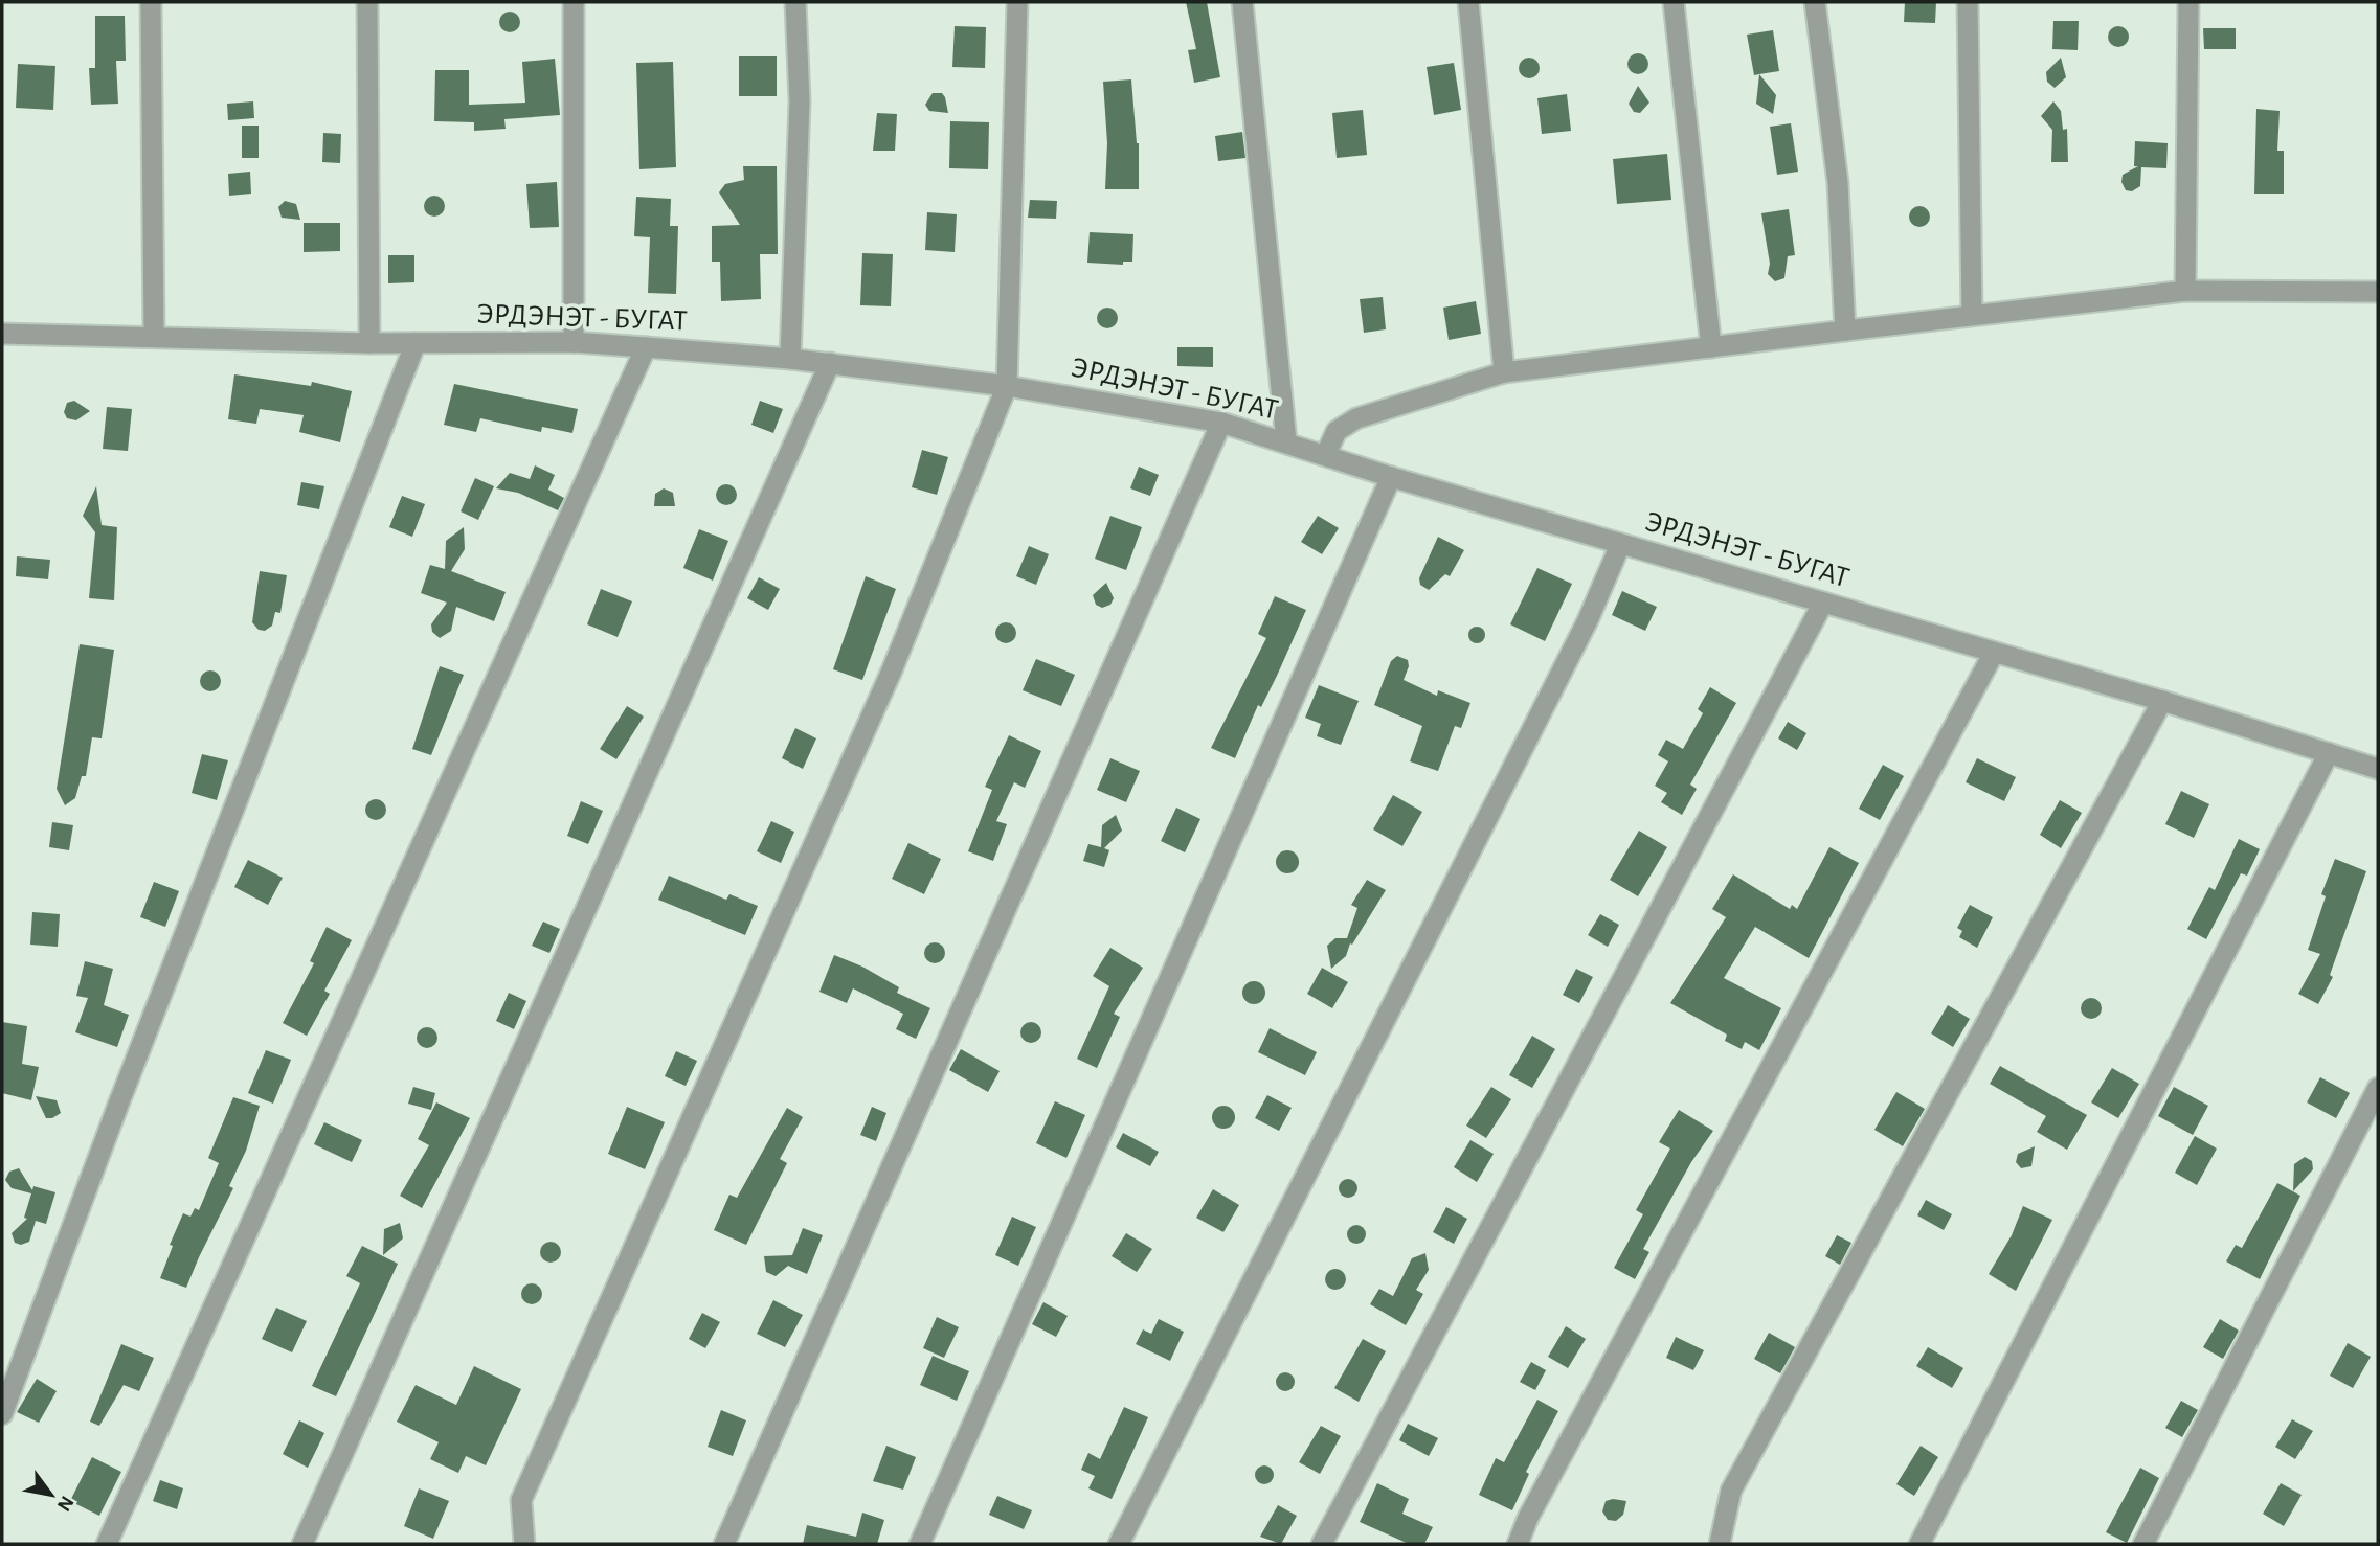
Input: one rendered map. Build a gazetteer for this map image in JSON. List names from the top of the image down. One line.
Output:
{"streets":{"street":["ЭРДЭНЭТ - БУГАТ"]},"north":"bottom right"}
